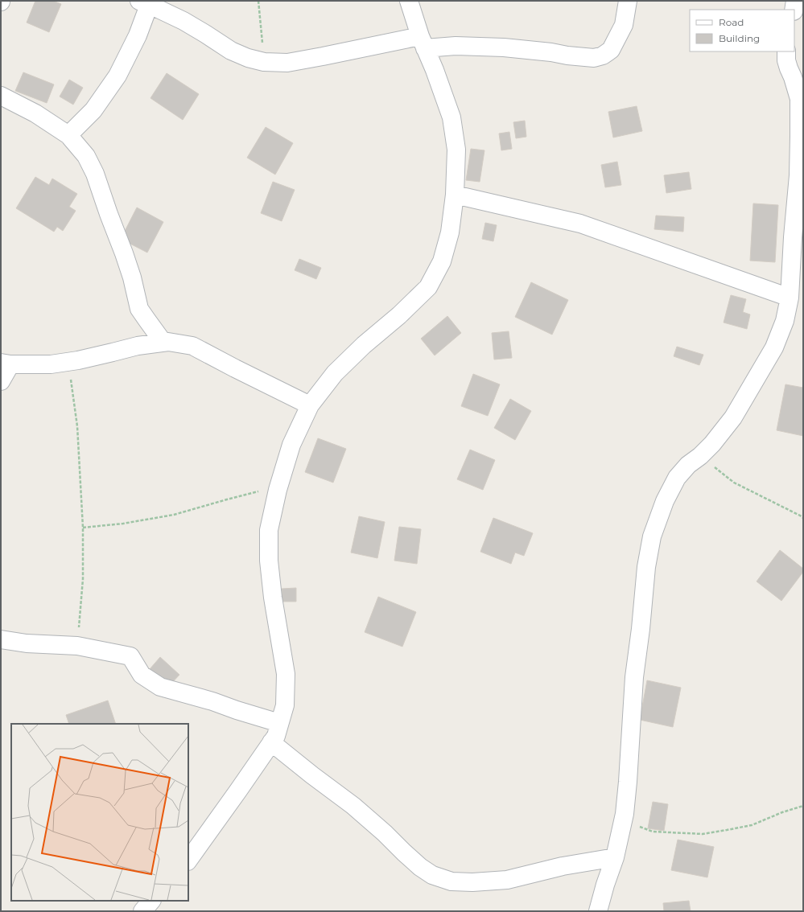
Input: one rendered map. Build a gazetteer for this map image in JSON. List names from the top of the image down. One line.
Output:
{"legend":["Road","Building"]}
